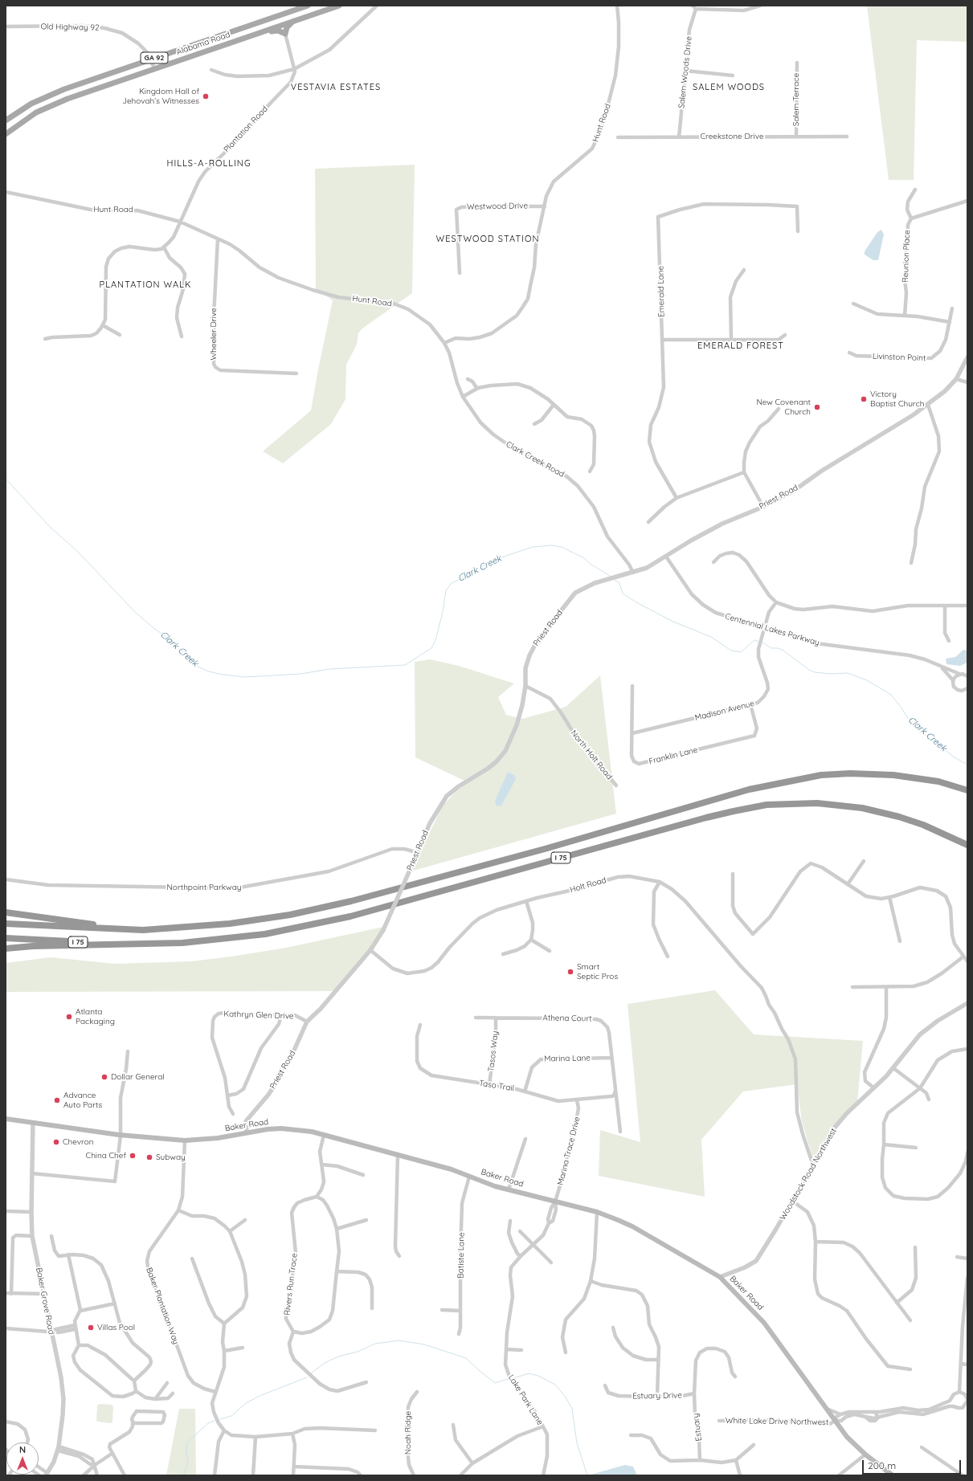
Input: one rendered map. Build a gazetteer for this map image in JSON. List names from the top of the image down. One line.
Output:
{"streets":{"highway":["I 75"],"main road":["Alabama Road","GA 92","Baker Road"],"street":["Old Highway 92","Salem Woods Drive","Salem Terrace","Hunt Road","Plantation Road","Creekstone Drive","Westwood Drive","Reunion Place","Emerald Lane","Wheeler Drive","Livinston Point","Clark Creek Road","Priest Road","Centennial Lakes Parkway","Madison Avenue","North Holt Road","Franklin Lane","Holt Road","Northpoint Parkway","Kathryn Glen Drive","Athena Court","Tasos Way","Marina Lane","Taso Trail","Marina Trace Drive","Woodstock Road Northwest","Batiste Lane","Rivers Run Trace","Baker Grove Road","Baker Plantation Way","Estuary Drive","Lake Park Lane","White Lake Drive Northwest","Estuary","Noah Ridge"]},"crossings":[["Old Highway 92","Alabama Road"],["Salem Woods Drive","Creekstone Drive"],["Salem Terrace","Creekstone Drive"],["Hunt Road","Plantation Road"],["Hunt Road","Westwood Drive"],["Hunt Road","Wheeler Drive"],["Hunt Road","Clark Creek Road"],["Clark Creek Road","Priest Road"],["Priest Road","Centennial Lakes Parkway"],["Priest Road","North Holt Road"],["Priest Road","Holt Road"],["Priest Road","Northpoint Parkway"],["Priest Road","Kathryn Glen Drive"],["Priest Road","Baker Road"],["Centennial Lakes Parkway","Madison Avenue"],["Madison Avenue","Franklin Lane"],["Holt Road","Woodstock Road Northwest"],["Athena Court","Tasos Way"],["Athena Court","Marina Lane"],["Athena Court","Taso Trail"],["Tasos Way","Taso Trail"],["Marina Lane","Taso Trail"],["Taso Trail","Marina Trace Drive"],["Baker Road","Marina Trace Drive"],["Baker Road","Woodstock Road Northwest"],["Baker Road","Batiste Lane"],["Baker Road","Baker Grove Road"],["Baker Road","Lake Park Lane"],["Baker Road","White Lake Drive Northwest"],["Marina Trace Drive","Lake Park Lane"],["Estuary Drive","Estuary"]],"districts":["VESTAVIA ESTATES","SALEM WOODS","HILLS-A-ROLLING","WESTWOOD STATION","PLANTATION WALK","EMERALD FOREST"],"water":["Clark Creek"],"places":["Kingdom Hall of Jehovah’s Witnesses","Victory Baptist Church","New Covenant Church","Smart Septic Pros","Atlanta Packaging","Dollar General","Advance Auto Parts","Chevron","China Chef","Subway","Villas Pool"],"scale_bar":"200 m","north":"top"}
